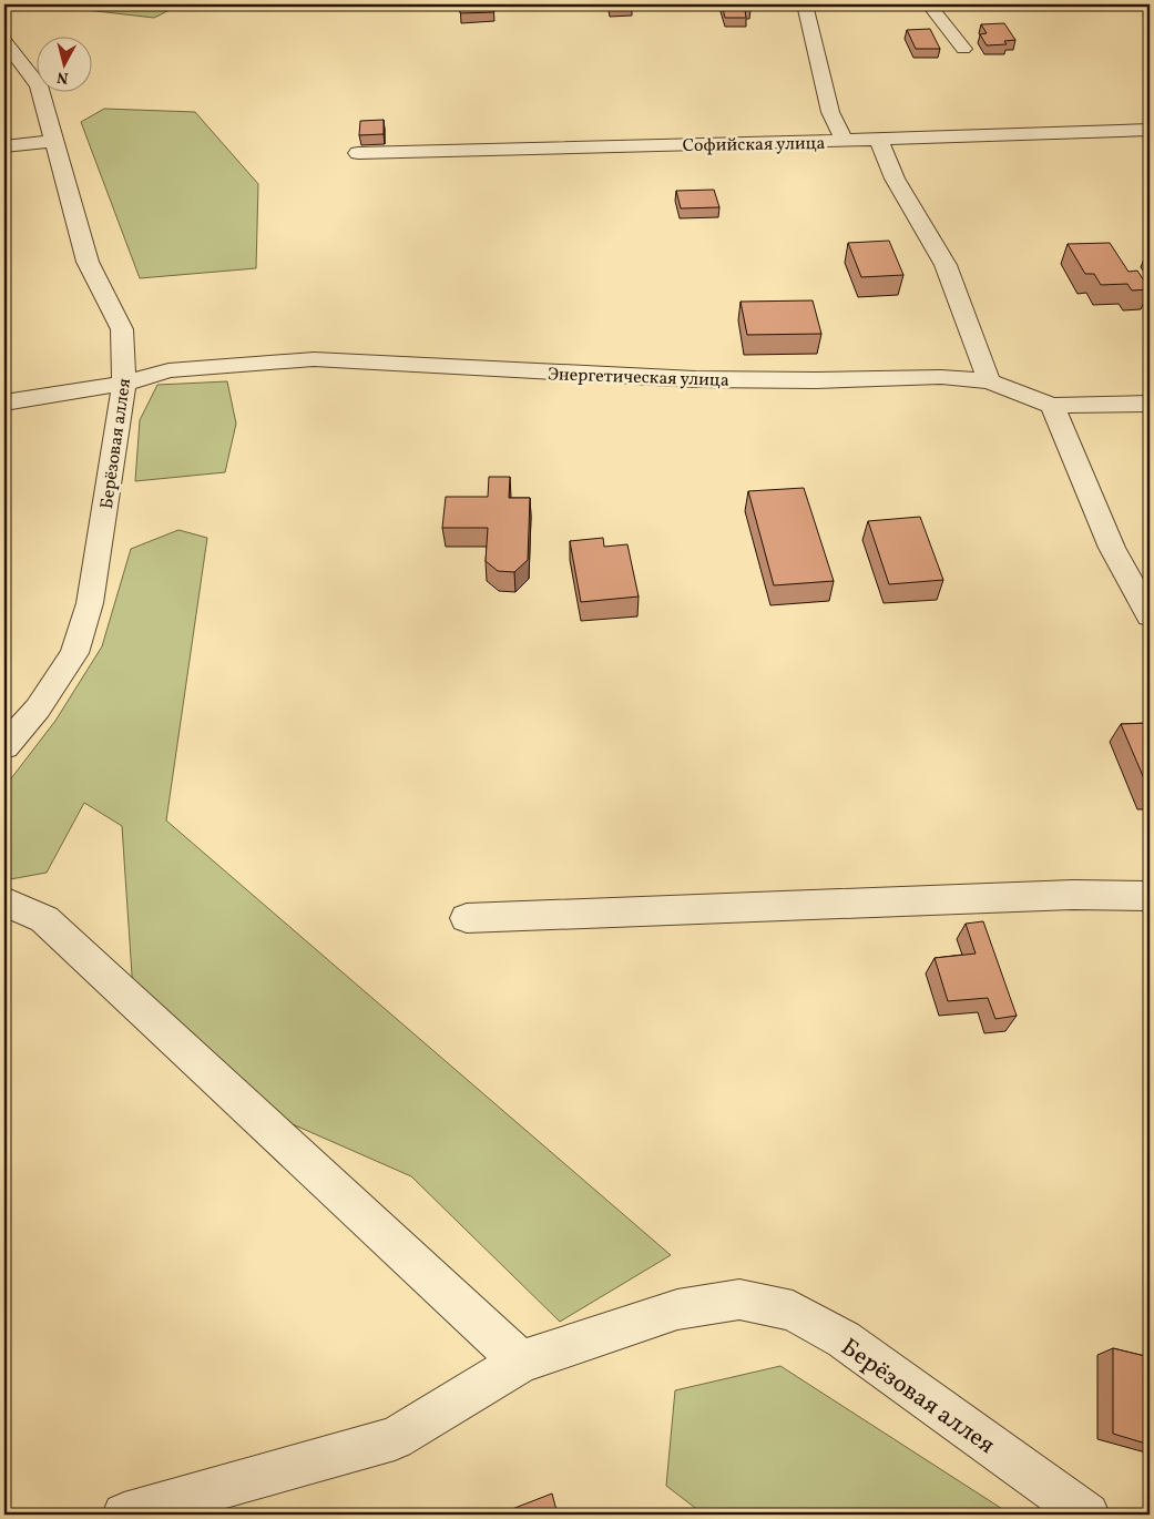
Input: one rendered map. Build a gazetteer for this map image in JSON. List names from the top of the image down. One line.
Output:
{"streets":{"street":["Софийская улица","Энергетическая улица","Берёзовая аллея"]},"crossings":[["Энергетическая улица","Берёзовая аллея"]],"north":"bottom"}
